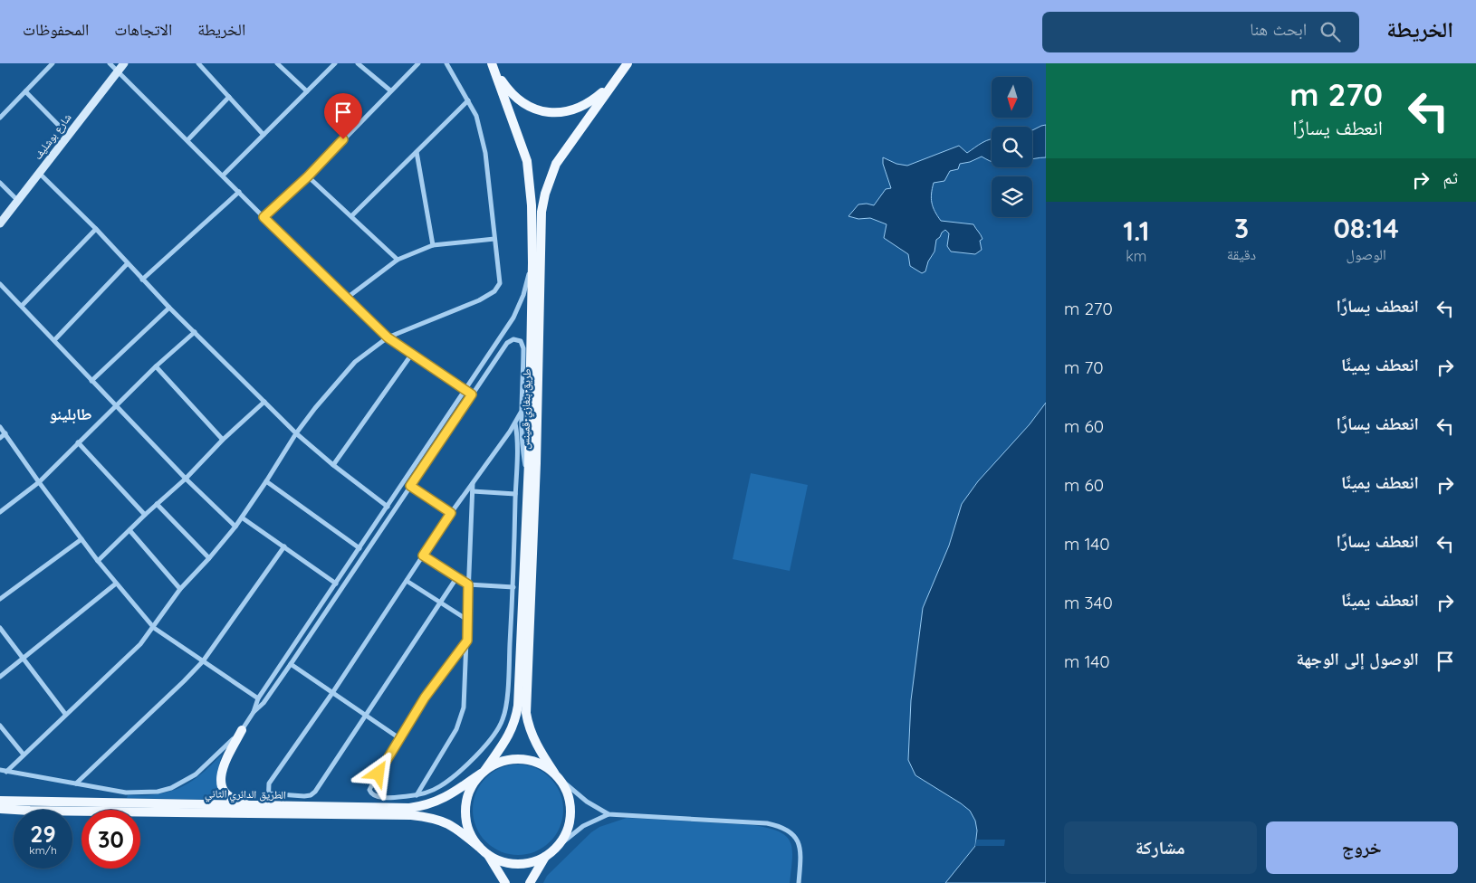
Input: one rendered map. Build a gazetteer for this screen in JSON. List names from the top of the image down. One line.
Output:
{"streets":{"main road":["طريق بنغازي-قمينس","الطريق الدائري الثاني"],"street":["شارع بوشليف"]},"crossings":[["طريق بنغازي-قمينس","الطريق الدائري الثاني"]],"districts":["طابلينو"],"north":"bottom","page":{"header":"الخريطة","search":"ابحث هنا","nav":["الخريطة","الاتجاهات","المحفوظات"],"turn":["270 m","انعطف يسارًا"],"then":"ثم","eta":["08:14","الوصول","3","دقيقة","1.1","km"],"list":[{"name":"انعطف يسارًا","value":"270 m"},{"name":"انعطف يمينًا","value":"70 m"},{"name":"انعطف يسارًا","value":"60 m"},{"name":"انعطف يمينًا","value":"60 m"},{"name":"انعطف يسارًا","value":"140 m"},{"name":"انعطف يمينًا","value":"340 m"},{"name":"الوصول إلى الوجهة","value":"140 m"}],"speed":"29 km/h","limit":"30","buttons":["خروج","مشاركة"]}}
